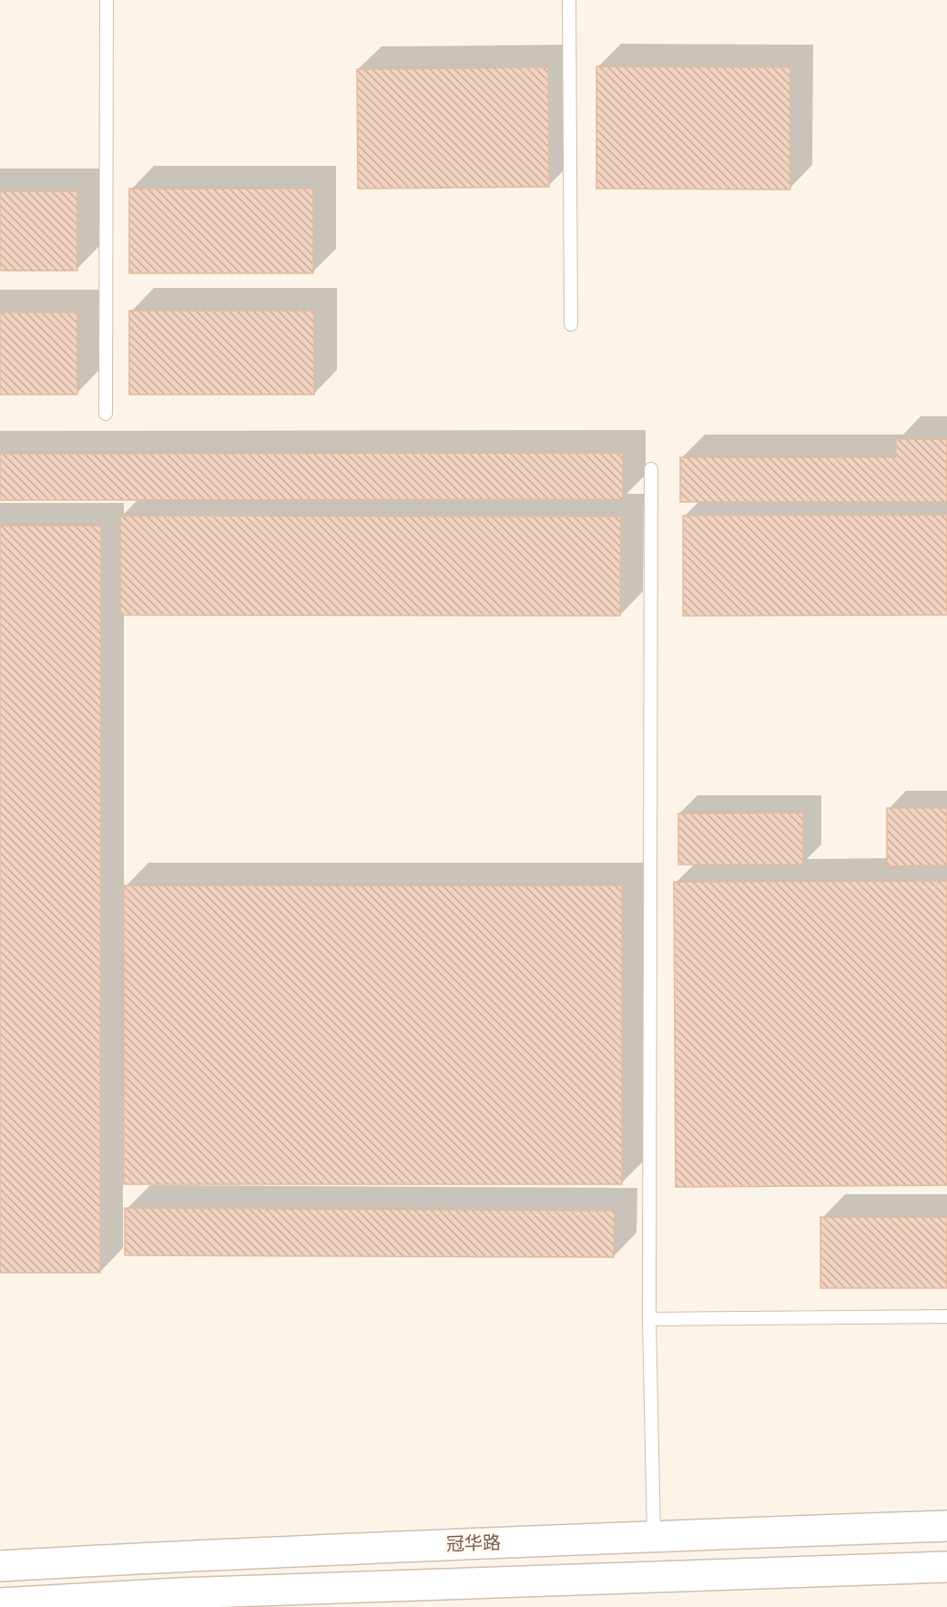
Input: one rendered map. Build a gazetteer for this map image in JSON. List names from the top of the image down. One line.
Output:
{"streets":{"main road":["冠华路"]}}
